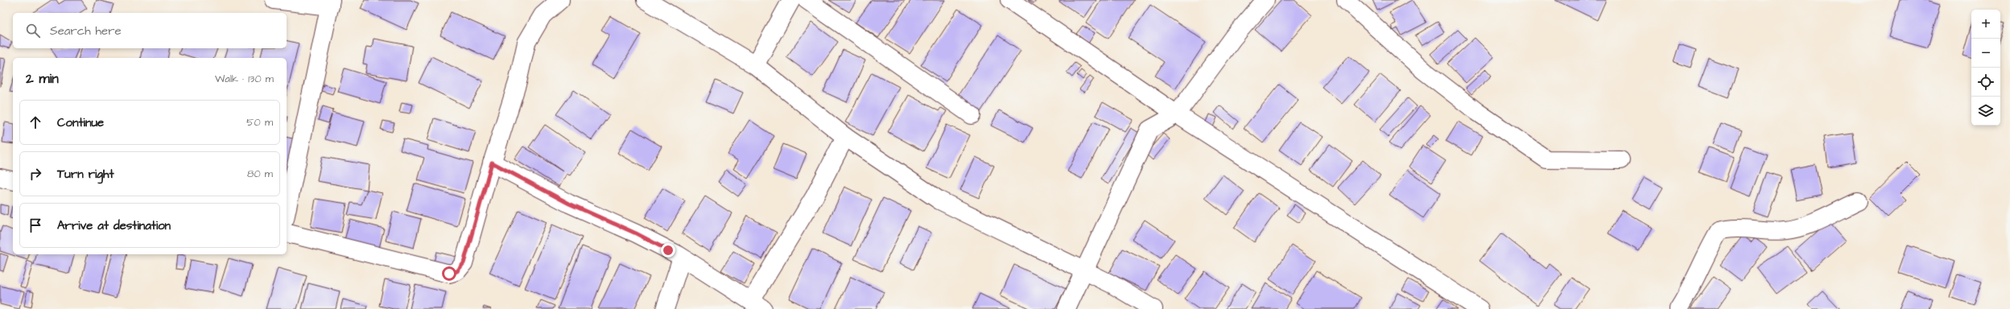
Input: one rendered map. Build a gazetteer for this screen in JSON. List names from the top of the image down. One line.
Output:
{"page":{"map_buttons":["+","−"],"search":"Search here","heading":["2 min","Walk · 130 m"],"list":[["Continue","50 m"],["Turn right","80 m"],"Arrive at destination"]}}
